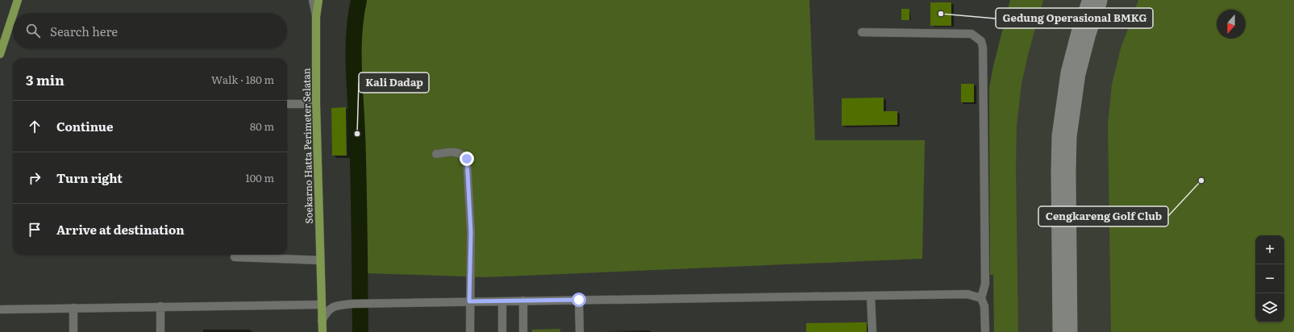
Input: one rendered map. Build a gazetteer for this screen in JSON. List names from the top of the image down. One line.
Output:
{"streets":{"main road":["Soekarno Hatta Perimeter Selatan"]},"places":["Gedung Operasional BMKG","Kali Dadap","Cengkareng Golf Club"],"north":"bottom","page":{"search":"Search here","heading":["3 min","Walk · 180 m"],"list":[["Continue","80 m"],["Turn right","100 m"],"Arrive at destination"],"map_buttons":["+","−"]}}
